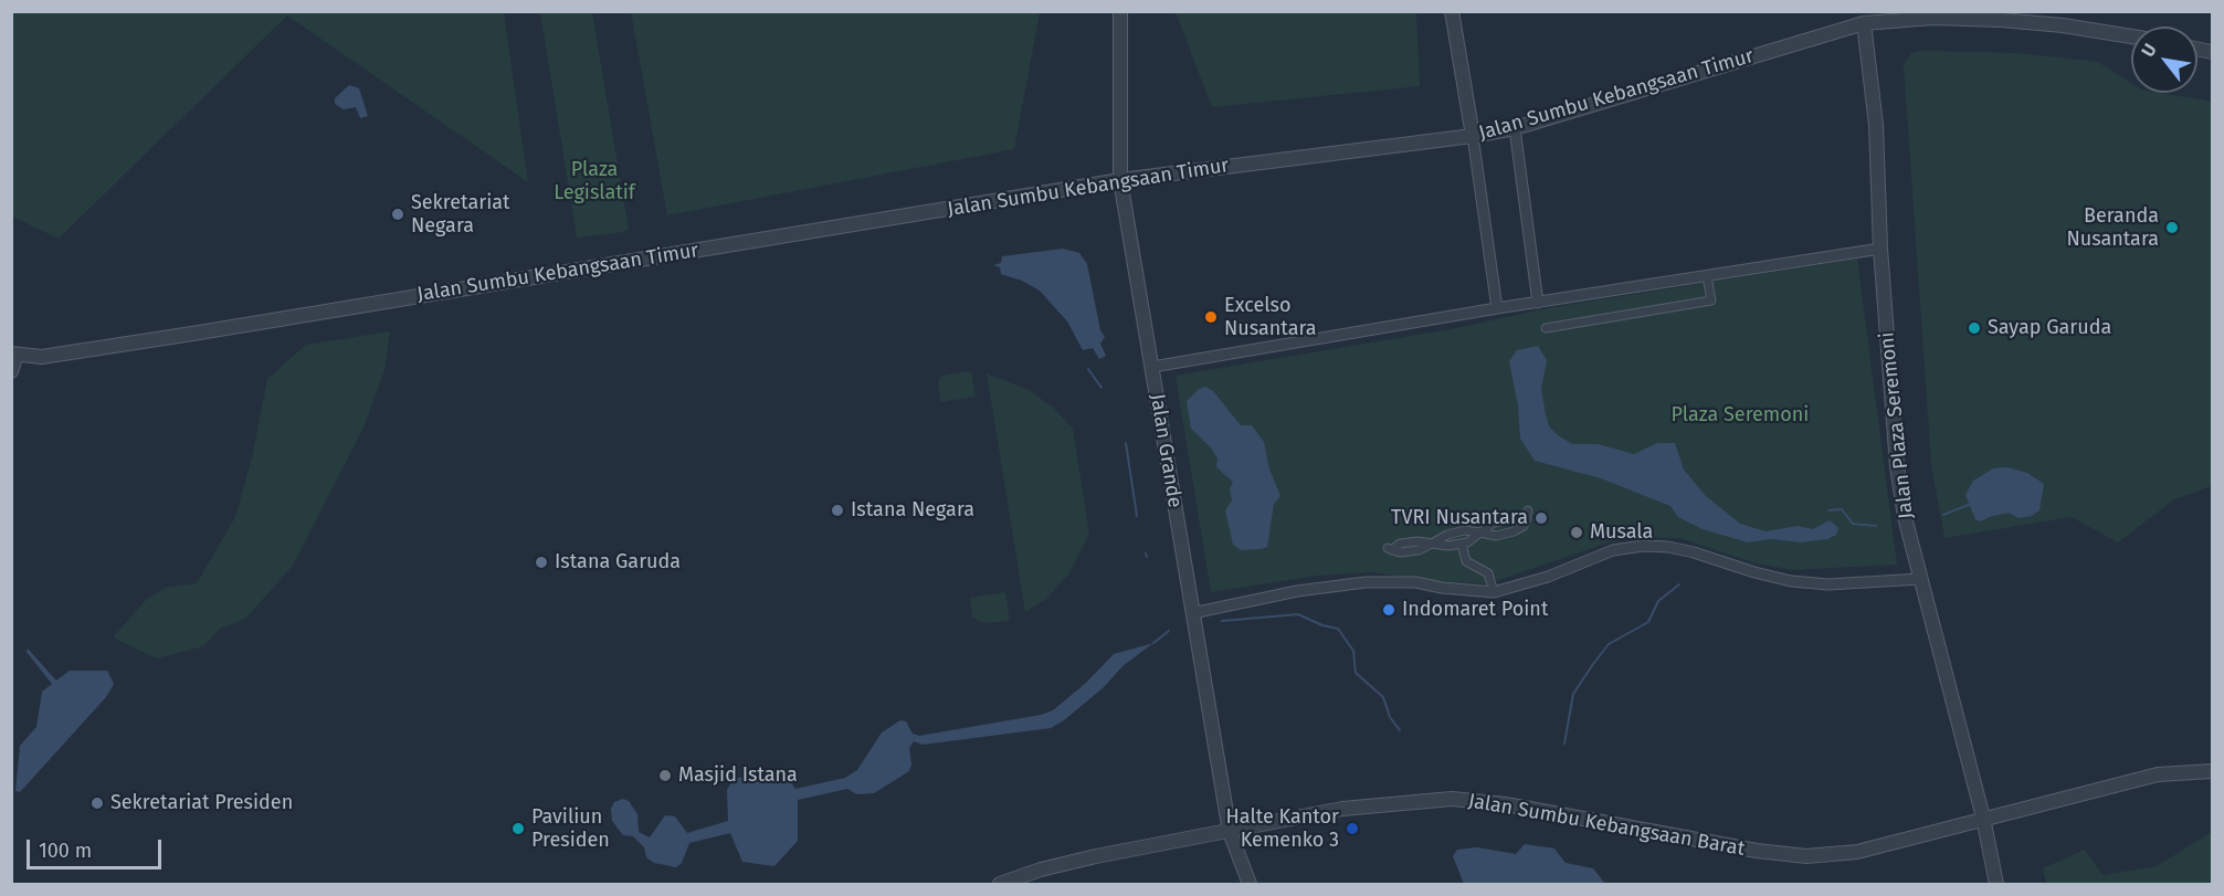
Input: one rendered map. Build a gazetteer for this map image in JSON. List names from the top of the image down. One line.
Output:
{"streets":{"street":["Jalan Sumbu Kebangsaan Timur","Jalan Plaza Seremoni","Jalan Grande","Jalan Sumbu Kebangsaan Barat"]},"crossings":[["Jalan Sumbu Kebangsaan Timur","Jalan Plaza Seremoni"],["Jalan Sumbu Kebangsaan Timur","Jalan Grande"],["Jalan Plaza Seremoni","Jalan Sumbu Kebangsaan Barat"],["Jalan Grande","Jalan Sumbu Kebangsaan Barat"]],"parks":["Plaza Legislatif","Plaza Seremoni"],"places":["Sekretariat Negara","Beranda Nusantara","Excelso Nusantara","Sayap Garuda","Istana Negara","TVRI Nusantara","Musala","Istana Garuda","Indomaret Point","Masjid Istana","Sekretariat Presiden","Paviliun Presiden","Halte Kantor Kemenko 3"],"scale_bar":"100 m","north":"top left"}
